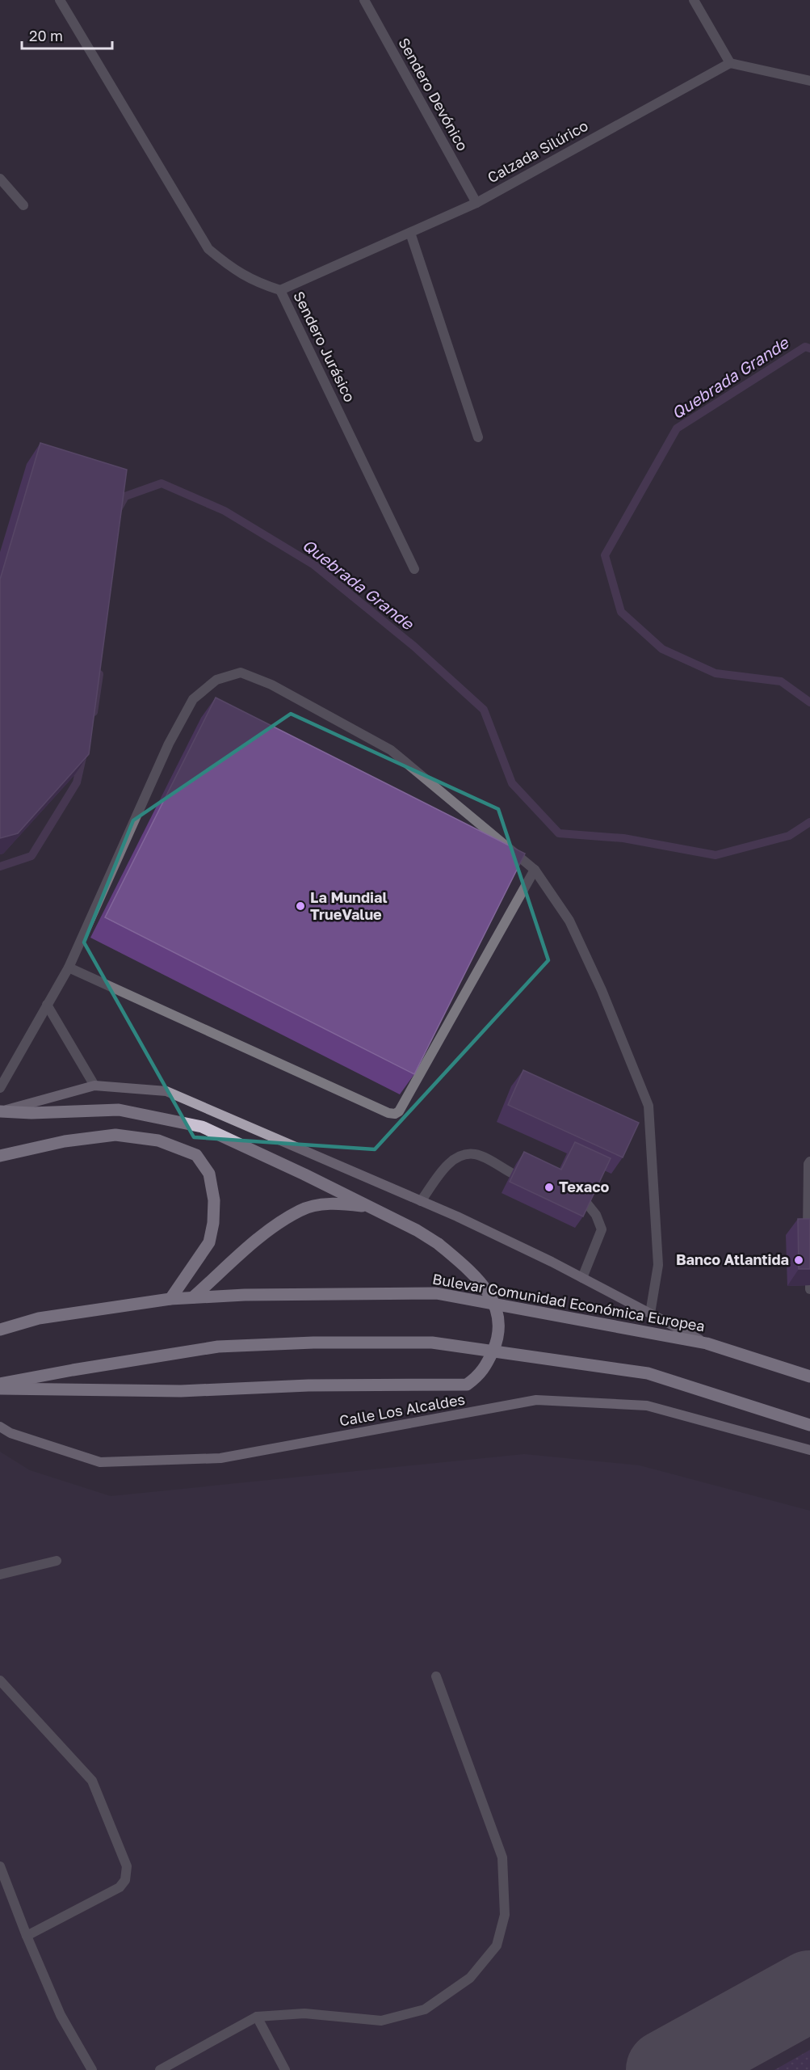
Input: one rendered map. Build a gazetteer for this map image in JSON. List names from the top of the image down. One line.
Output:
{"streets":{"main road":["Bulevar Comunidad Económica Europea","Calle Los Alcaldes"],"street":["Sendero Devónico","Calzada Silúrico","Sendero Jurásico"]},"crossings":[["Sendero Devónico","Calzada Silúrico"],["Calzada Silúrico","Sendero Jurásico"]],"water":["Quebrada Grande"],"places":["La Mundial TrueValue","Texaco","Banco Atlantida"],"scale_bar":"20 m"}
